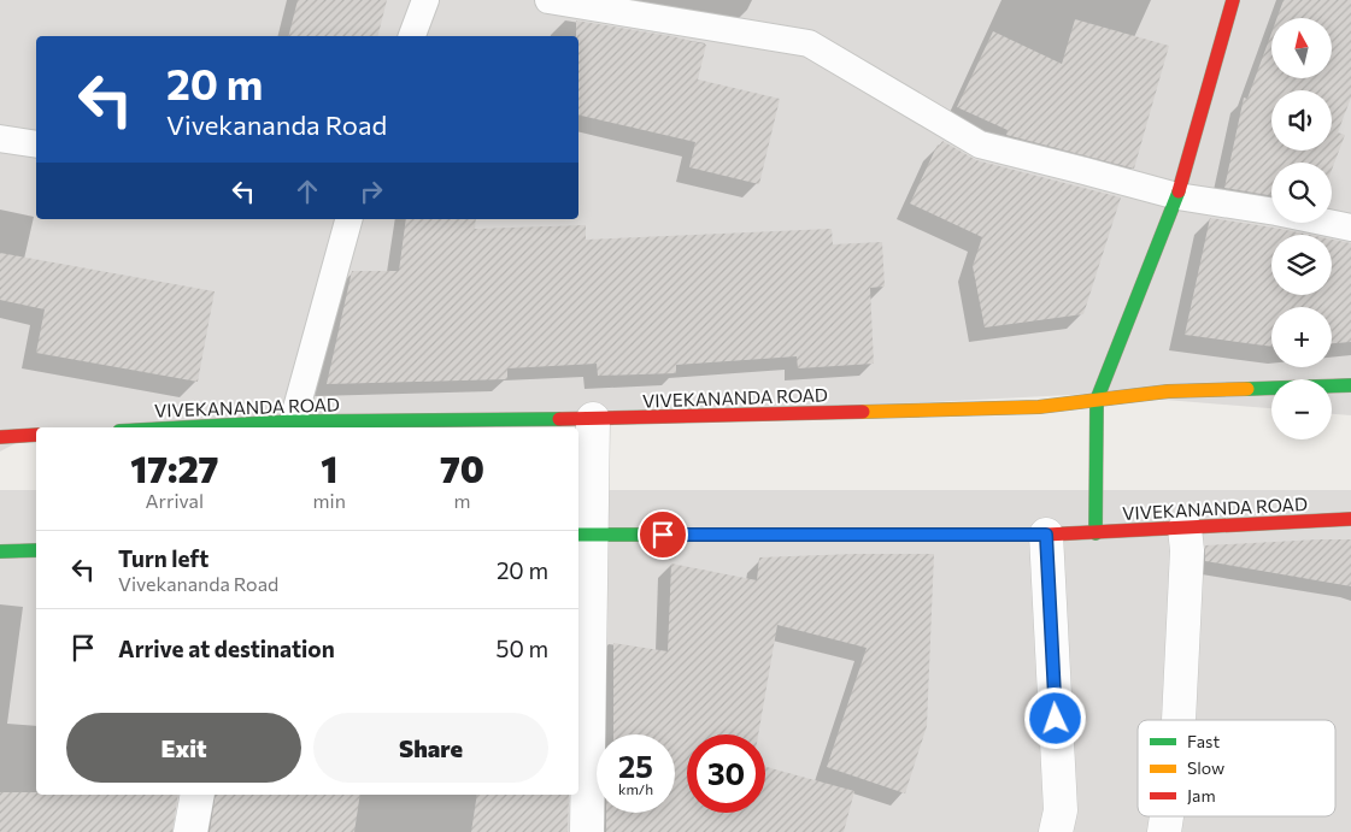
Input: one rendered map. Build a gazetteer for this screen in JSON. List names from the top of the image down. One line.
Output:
{"streets":{"main road":["VIVEKANANDA ROAD"]},"legend":["Fast","Slow","Jam"],"north":"top","page":{"map_buttons":["+","−"],"turn":["20 m","Vivekananda Road"],"eta":["17:27","Arrival","1","min","70","m"],"list":[{"name":"Turn left","note":"Vivekananda Road","value":"20 m"},{"name":"Arrive at destination","value":"50 m"}],"buttons":["Exit","Share"],"speed":"25 km/h","limit":"30"}}
